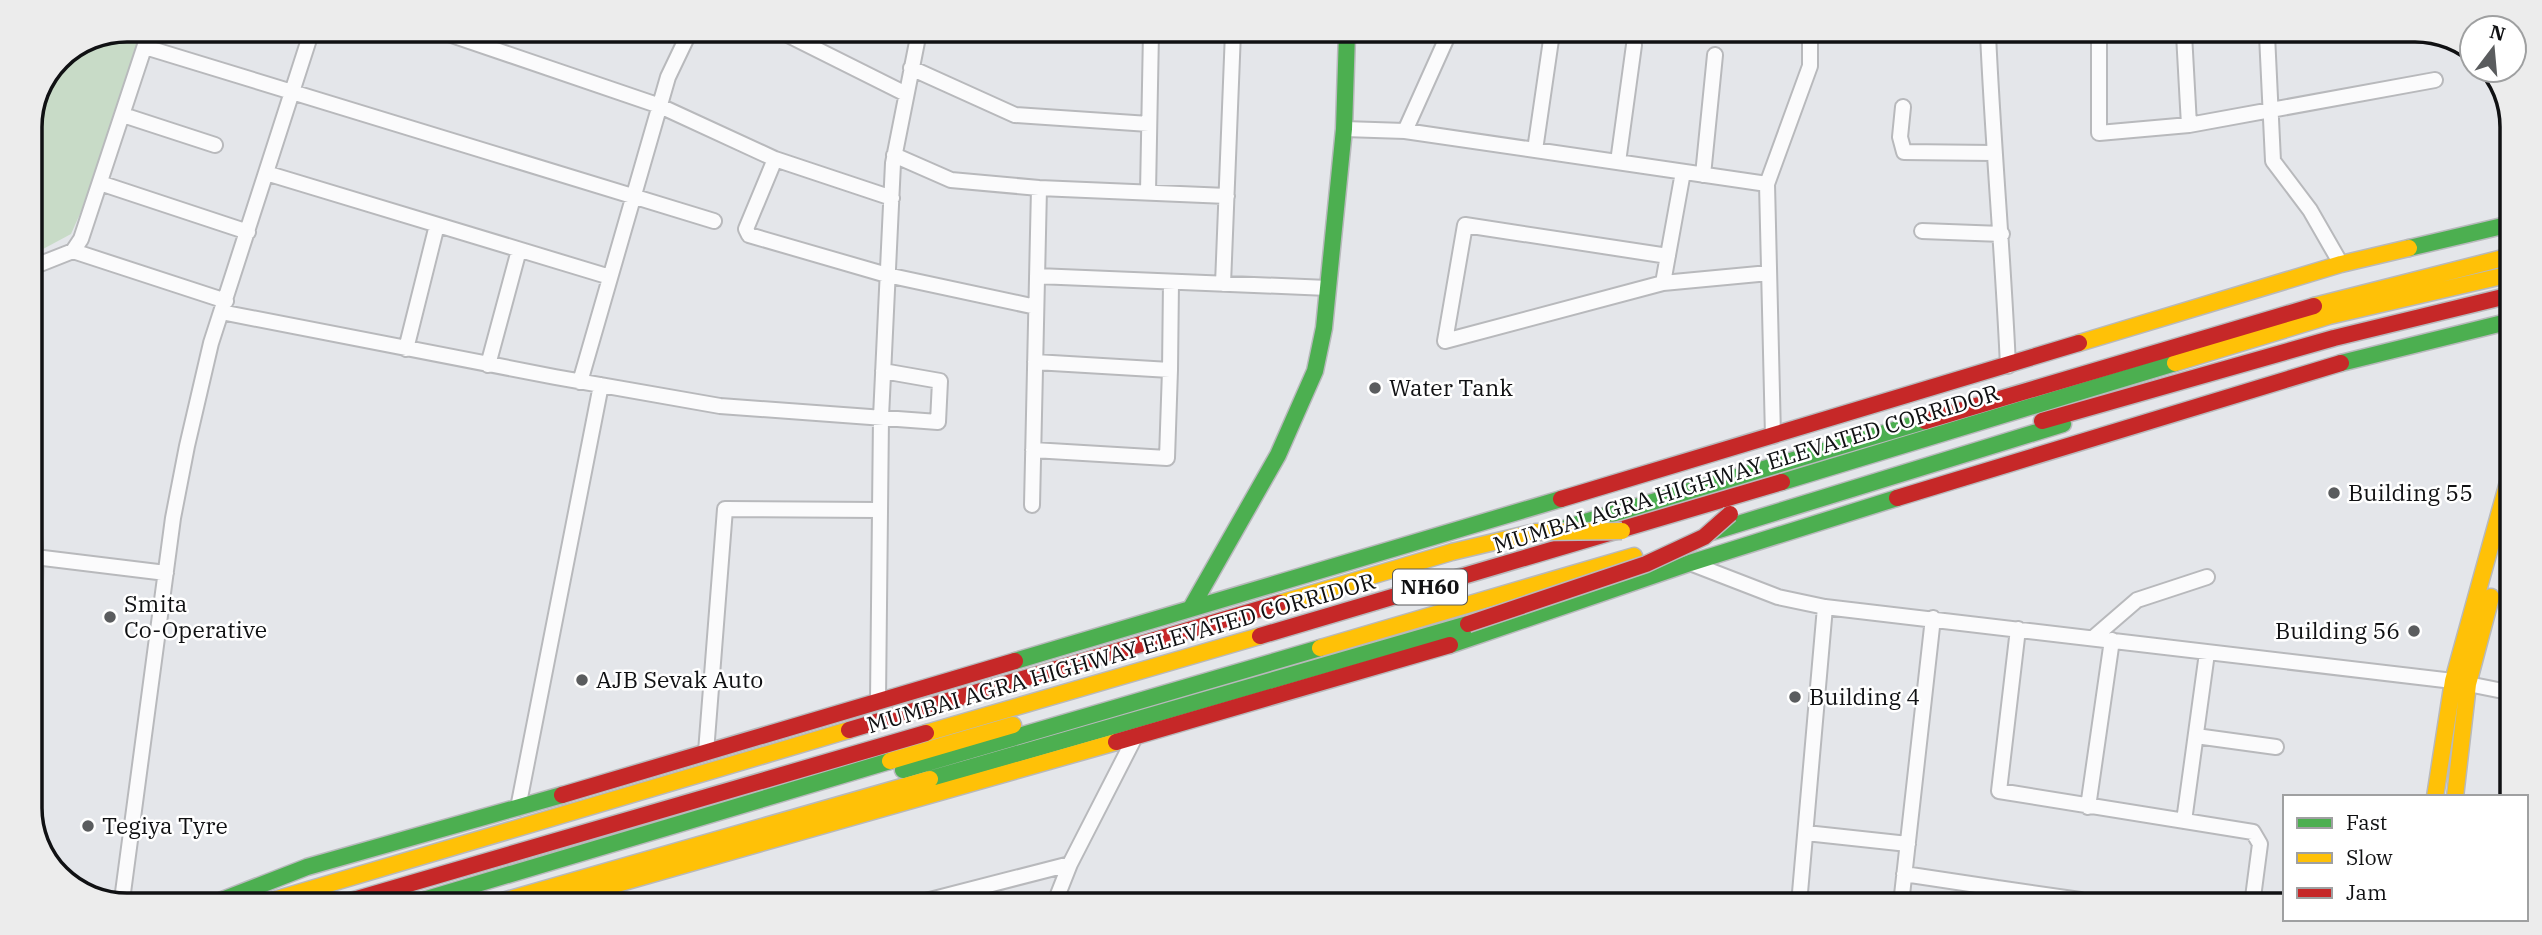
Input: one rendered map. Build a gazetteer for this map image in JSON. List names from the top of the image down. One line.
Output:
{"streets":{"main road":["MUMBAI AGRA HIGHWAY ELEVATED CORRIDOR","NH60"]},"places":["Water Tank","Building 55","Smita Co-Operative","Building 56","AJB Sevak Auto","Building 4","Tegiya Tyre"],"legend":["Fast","Slow","Jam"],"north":"top"}
